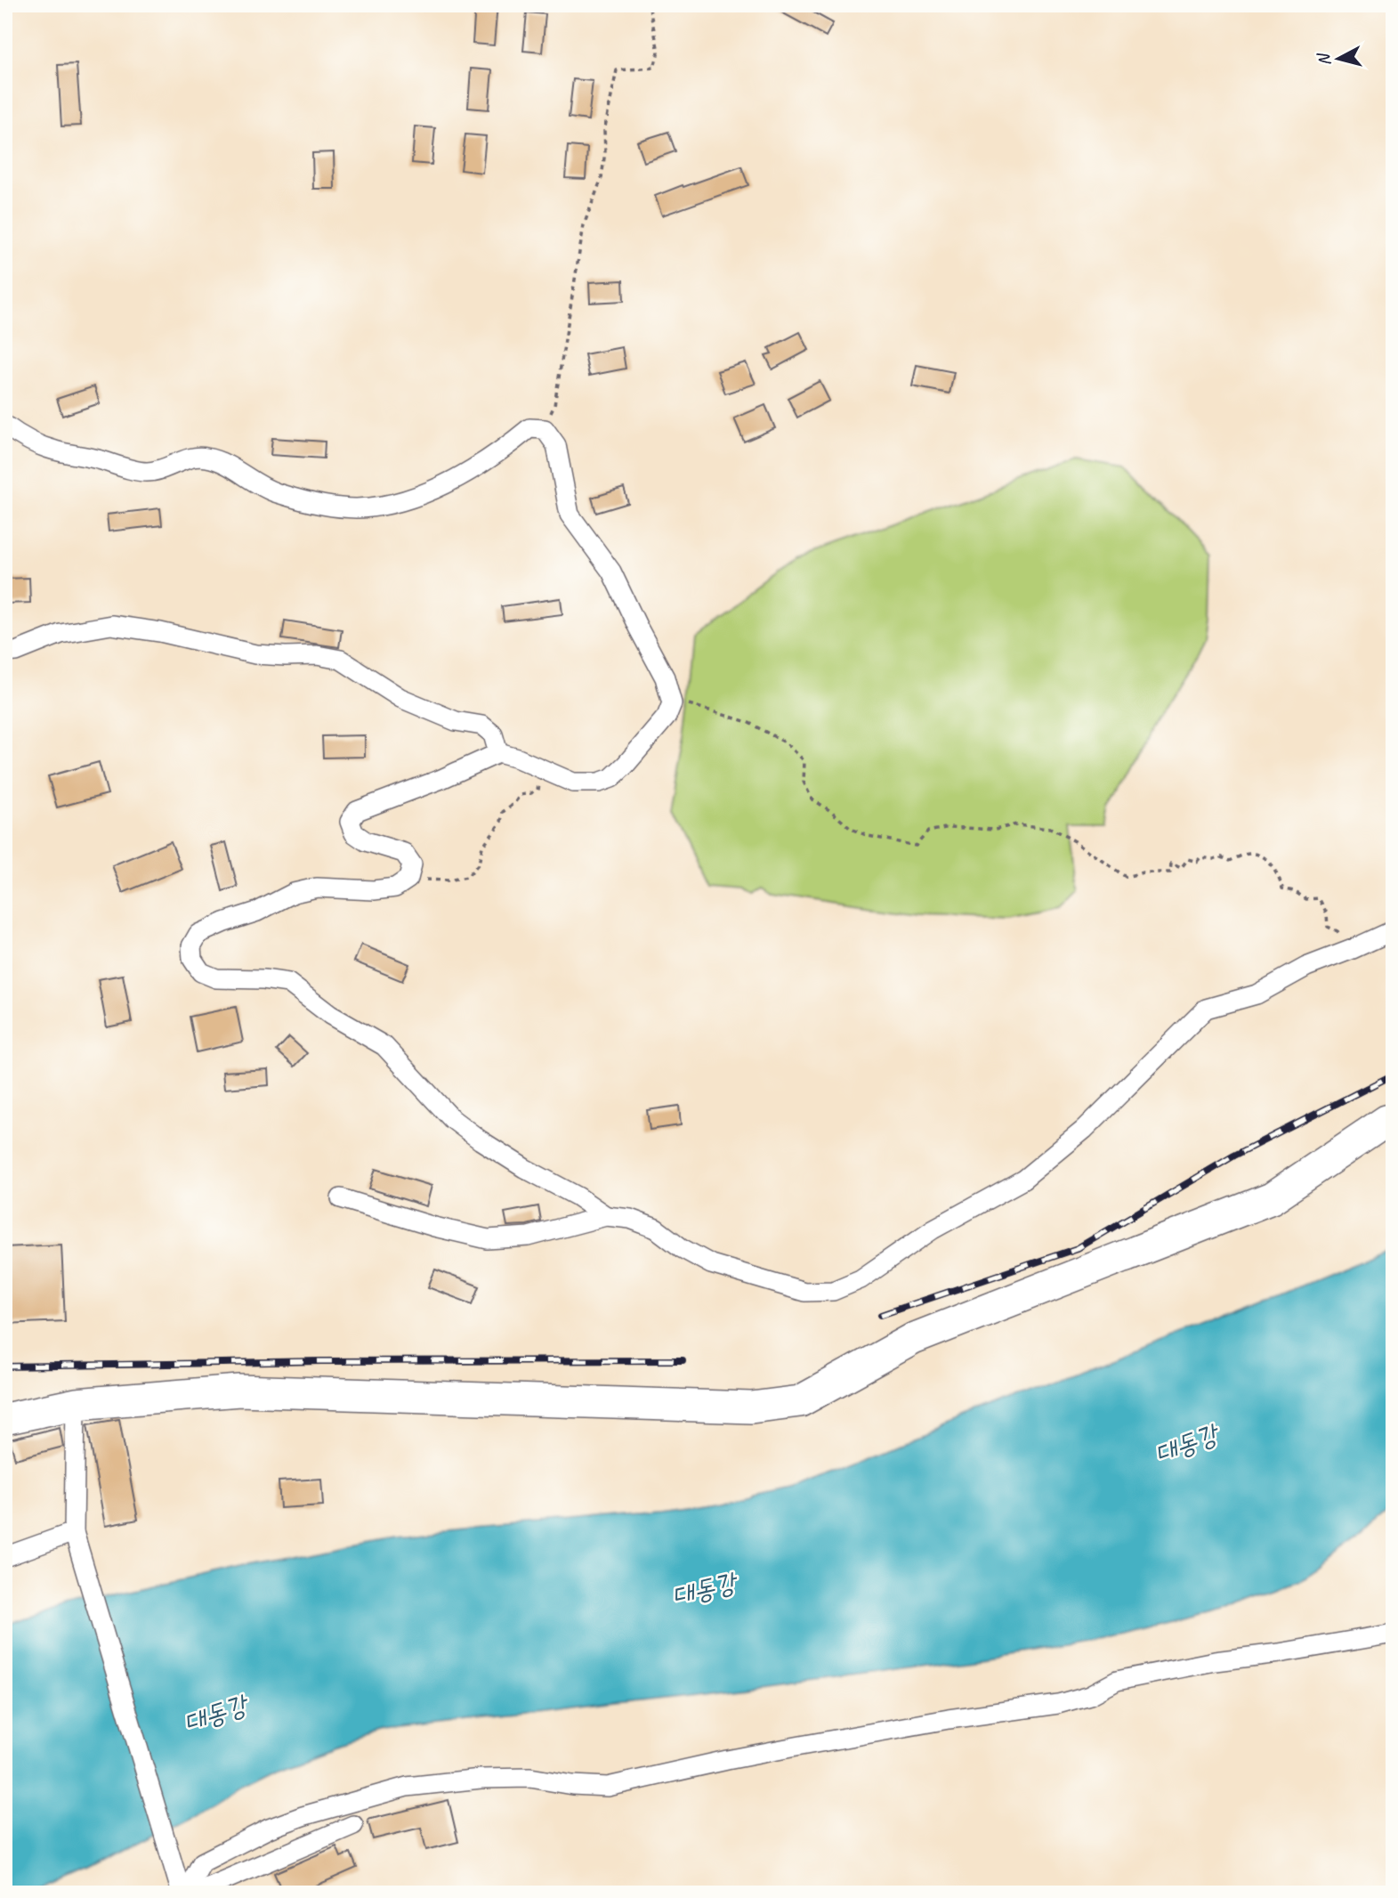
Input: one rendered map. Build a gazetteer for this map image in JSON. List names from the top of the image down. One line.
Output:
{"water":["대동강"],"north":"left"}
